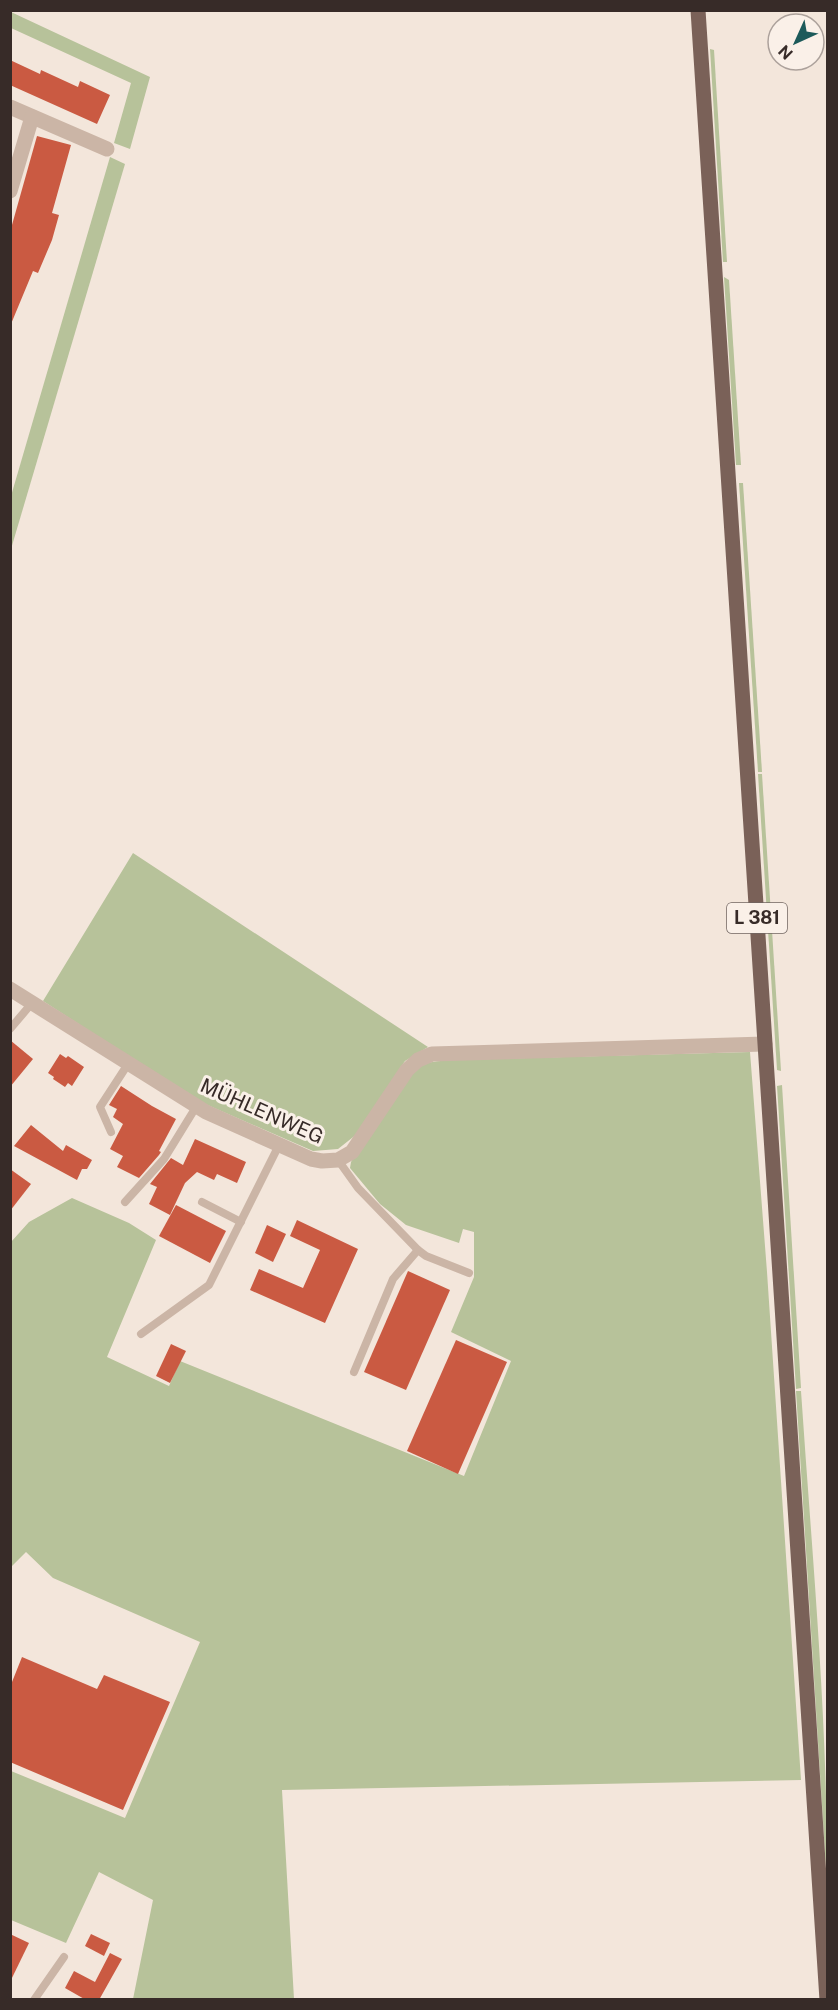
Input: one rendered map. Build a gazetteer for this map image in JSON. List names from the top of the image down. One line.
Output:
{"streets":{"main road":["L 381"],"street":["MÜHLENWEG"]},"crossings":[["L 381","MÜHLENWEG"]],"north":"bottom left"}
